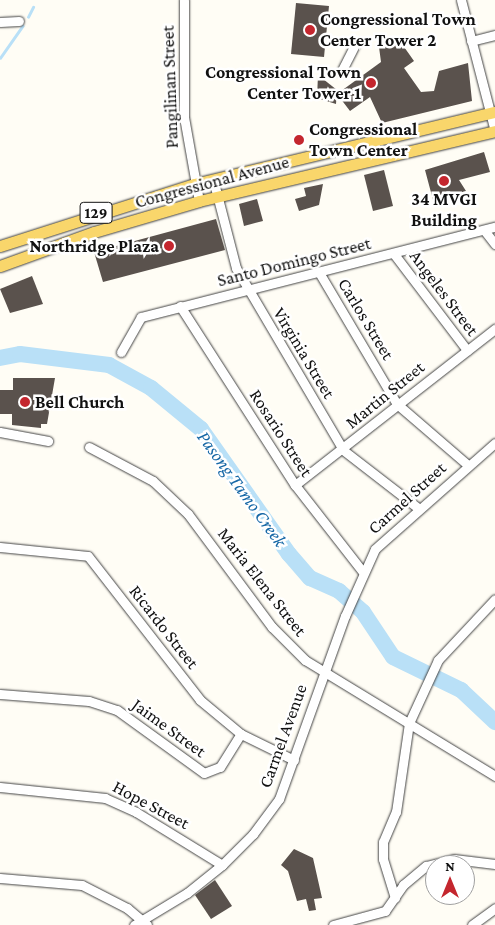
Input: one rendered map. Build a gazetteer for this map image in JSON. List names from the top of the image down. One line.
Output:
{"streets":{"main road":["Congressional Avenue","129"],"street":["Pangilinan Street","Santo Domingo Street","Angeles Street","Carlos Street","Virginia Street","Martin Street","Rosario Street","Carmel Street","Maria Elena Street","Ricardo Street","Jaime Street","Carmel Avenue","Hope Street"]},"crossings":[["Pangilinan Street","Congressional Avenue"],["Congressional Avenue","Virginia Street"],["Santo Domingo Street","Angeles Street"],["Santo Domingo Street","Carlos Street"],["Santo Domingo Street","Virginia Street"],["Santo Domingo Street","Rosario Street"],["Angeles Street","Martin Street"],["Carlos Street","Martin Street"],["Carlos Street","Carmel Street"],["Virginia Street","Martin Street"],["Virginia Street","Carmel Street"],["Martin Street","Rosario Street"],["Rosario Street","Carmel Street"],["Carmel Street","Carmel Avenue"],["Maria Elena Street","Carmel Avenue"],["Ricardo Street","Jaime Street"],["Ricardo Street","Carmel Avenue"],["Carmel Avenue","Hope Street"]],"water":["Pasong Tamo Creek"],"places":["Congressional Town Center Tower 2","Congressional Town Center Tower 1","Congressional Town Center","34 MVGI Building","Northridge Plaza","Bell Church"],"north":"top"}
